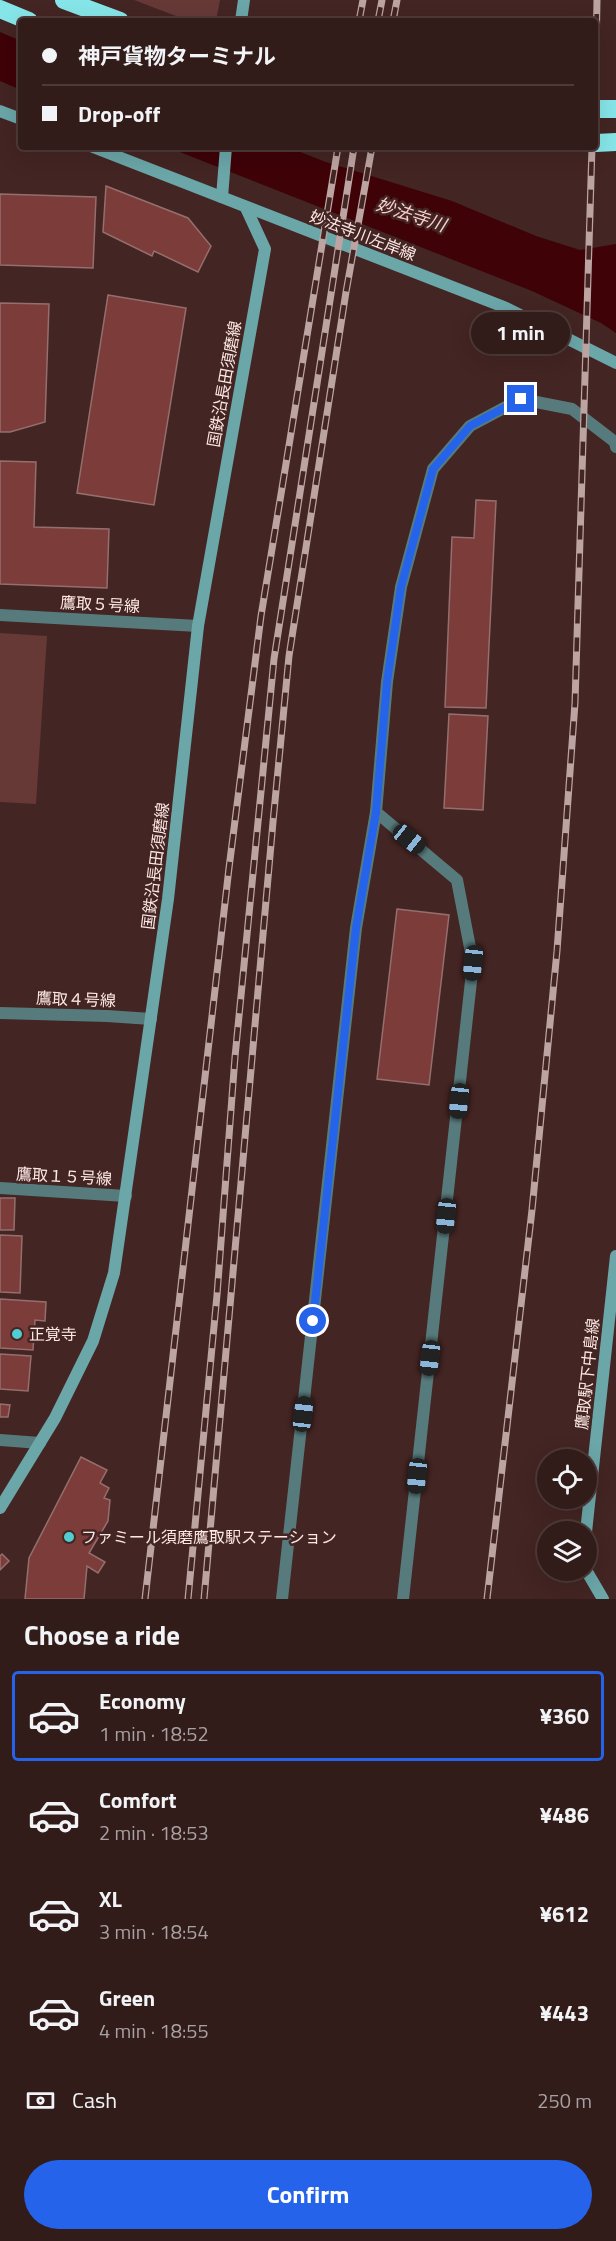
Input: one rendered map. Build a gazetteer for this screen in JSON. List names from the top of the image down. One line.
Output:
{"streets":{"street":["妙法寺川左岸線","国鉄沿長田須磨線","鷹取５号線","鷹取４号線","鷹取１５号線","鷹取駅下中島線"]},"crossings":[["妙法寺川左岸線","国鉄沿長田須磨線"],["国鉄沿長田須磨線","鷹取５号線"],["国鉄沿長田須磨線","鷹取４号線"],["国鉄沿長田須磨線","鷹取１５号線"]],"water":["妙法寺川"],"places":["正覚寺","ファミール須磨鷹取駅ステーション"],"page":{"banner":["神戸貨物ターミナル","Drop-off"],"bubble":"1 min","heading":"Choose a ride","list":[{"name":"Economy","note":"1 min · 18:52","value":"¥360"},{"name":"Comfort","note":"2 min · 18:53","value":"¥486"},{"name":"XL","note":"3 min · 18:54","value":"¥612"},{"name":"Green","note":"4 min · 18:55","value":"¥443"}],"pay":["Cash","250 m"],"buttons":"Confirm"}}
